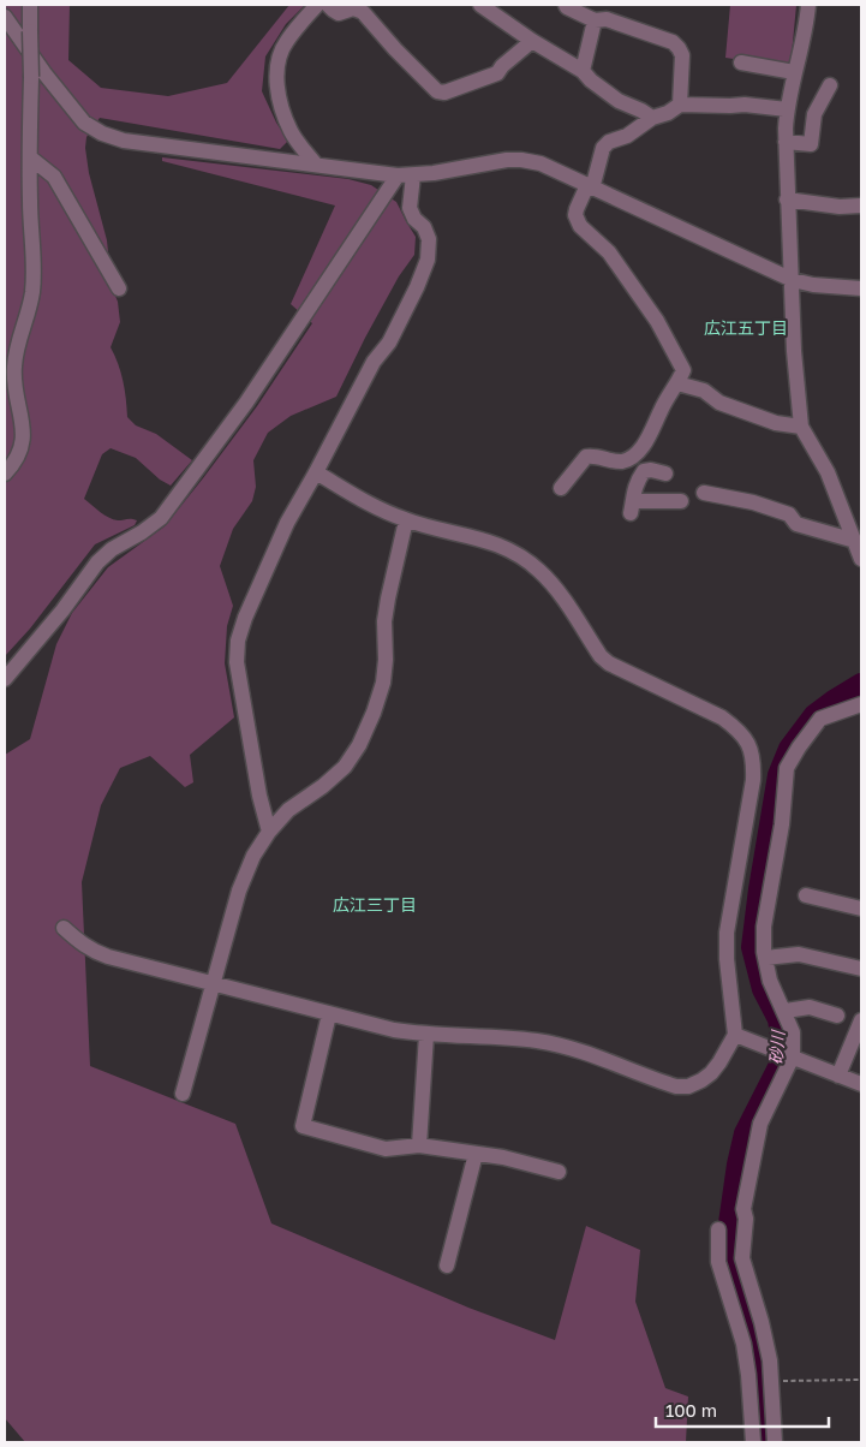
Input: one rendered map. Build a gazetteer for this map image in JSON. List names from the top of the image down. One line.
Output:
{"districts":["広江五丁目","広江三丁目"],"water":["砂川"],"scale_bar":"100 m"}
